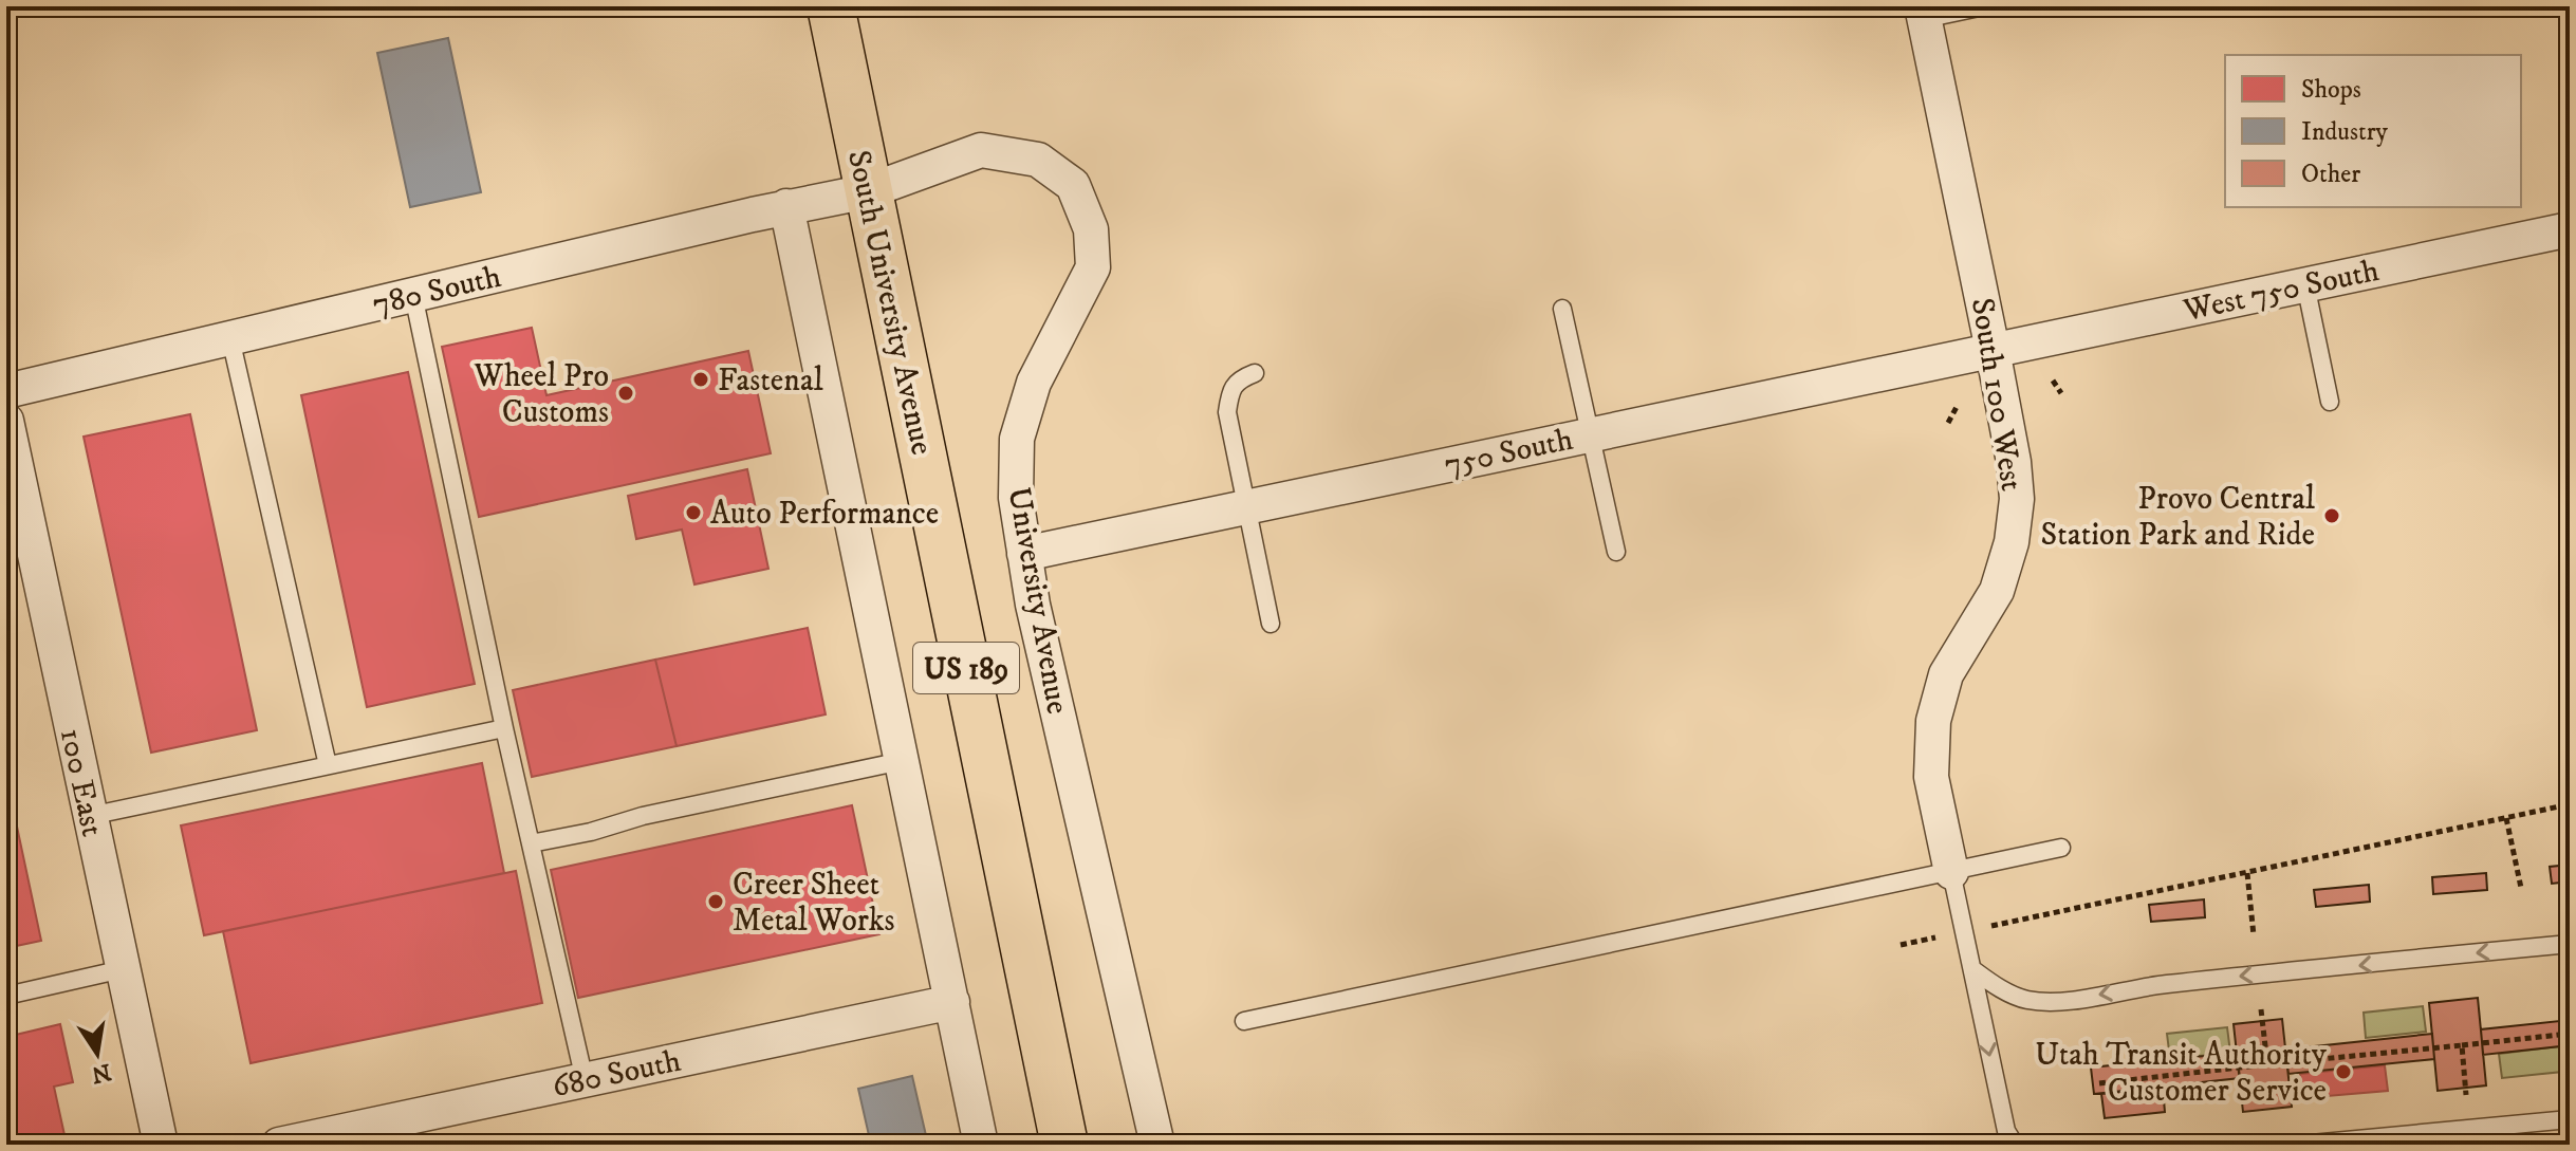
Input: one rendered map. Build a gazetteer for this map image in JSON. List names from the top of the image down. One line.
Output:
{"streets":{"highway":["South University Avenue","US 189"],"street":["780 South","West 750 South","South 100 West","750 South","University Avenue","100 East","680 South"]},"crossings":[["780 South","South University Avenue"],["780 South","University Avenue"],["West 750 South","South 100 West"],["West 750 South","750 South"],["South University Avenue","University Avenue"],["South 100 West","750 South"],["750 South","University Avenue"]],"places":["Fastenal","Wheel Pro Customs","Auto Performance","Provo Central Station Park and Ride","Creer Sheet Metal Works","Utah Transit Authority Customer Service"],"legend":["Shops","Industry","Other"],"north":"bottom"}
